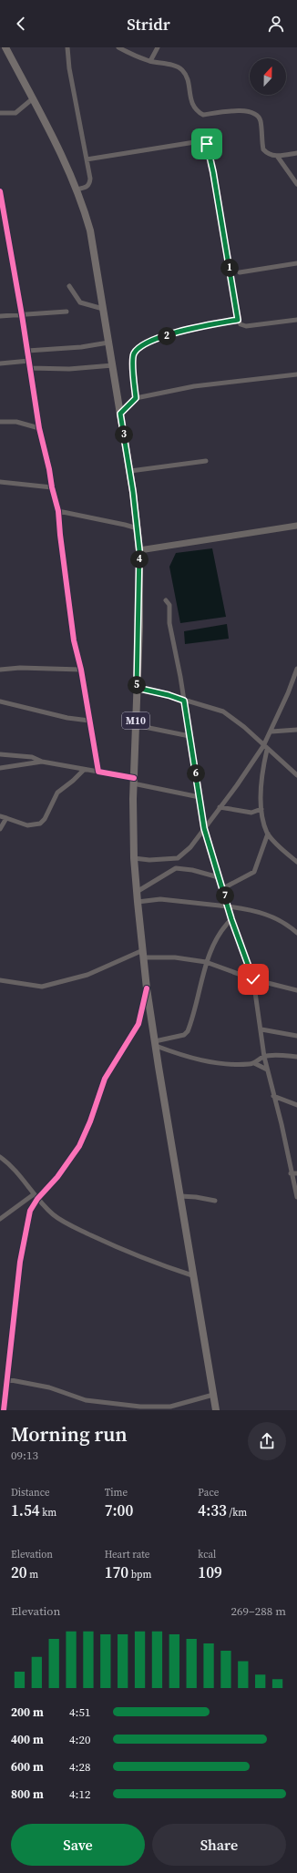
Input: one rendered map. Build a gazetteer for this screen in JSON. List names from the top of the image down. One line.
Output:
{"streets":{"main road":["M10"]},"north":"top","page":{"header":"Stridr","pins":["1","2","3","4","5","6","7"],"heading":["Morning run","09:13"],"stats":[["Distance","1.54 km"],["Time","7:00"],["Pace","4:33 /km"],["Elevation","20 m"],["Heart rate","170 bpm"],["kcal","109"]],"chart":["Elevation","269–288 m"],"list":[{"name":"200 m","note":"4:51"},{"name":"400 m","note":"4:20"},{"name":"600 m","note":"4:28"},{"name":"800 m","note":"4:12"}],"buttons":["Save","Share"]}}
